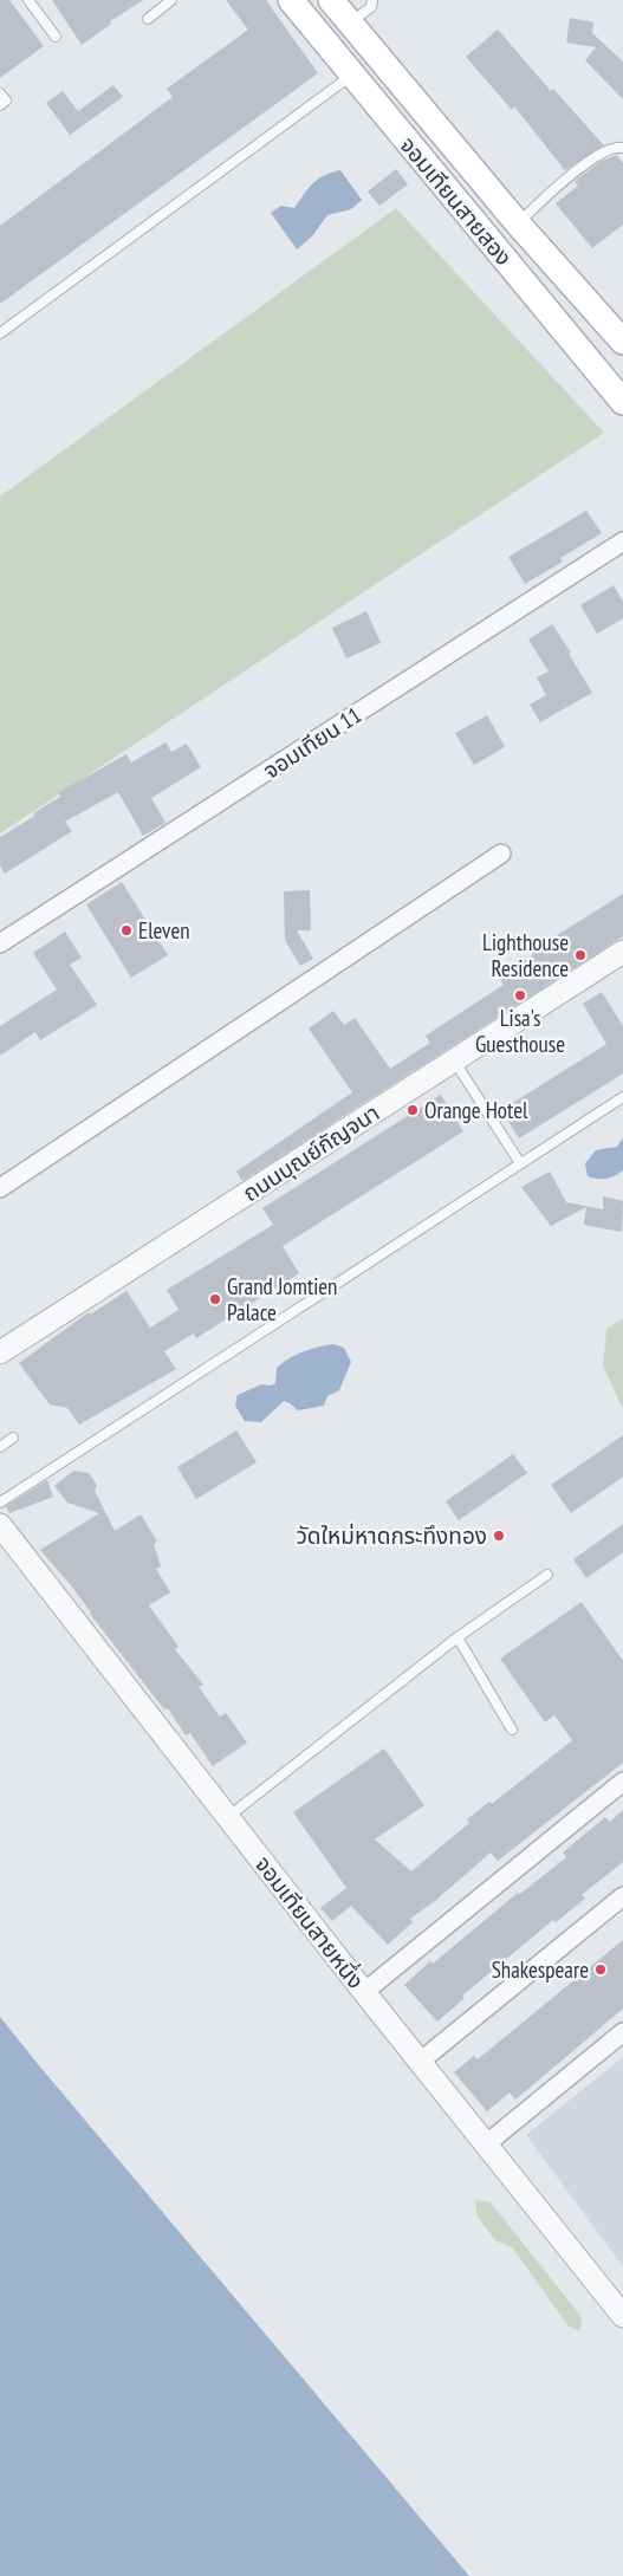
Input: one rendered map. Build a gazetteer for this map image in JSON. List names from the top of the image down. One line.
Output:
{"streets":{"main road":["จอมเทียนสายสอง"],"street":["จอมเทียน 11","ถนนบุณย์กัญจนา","จอมเทียนสายหนึ่ง"]},"places":["Eleven","Lighthouse Residence","Lisa's Guesthouse","Orange Hotel","Grand Jomtien Palace","วัดใหม่หาดกระทึงทอง","Shakespeare"]}
